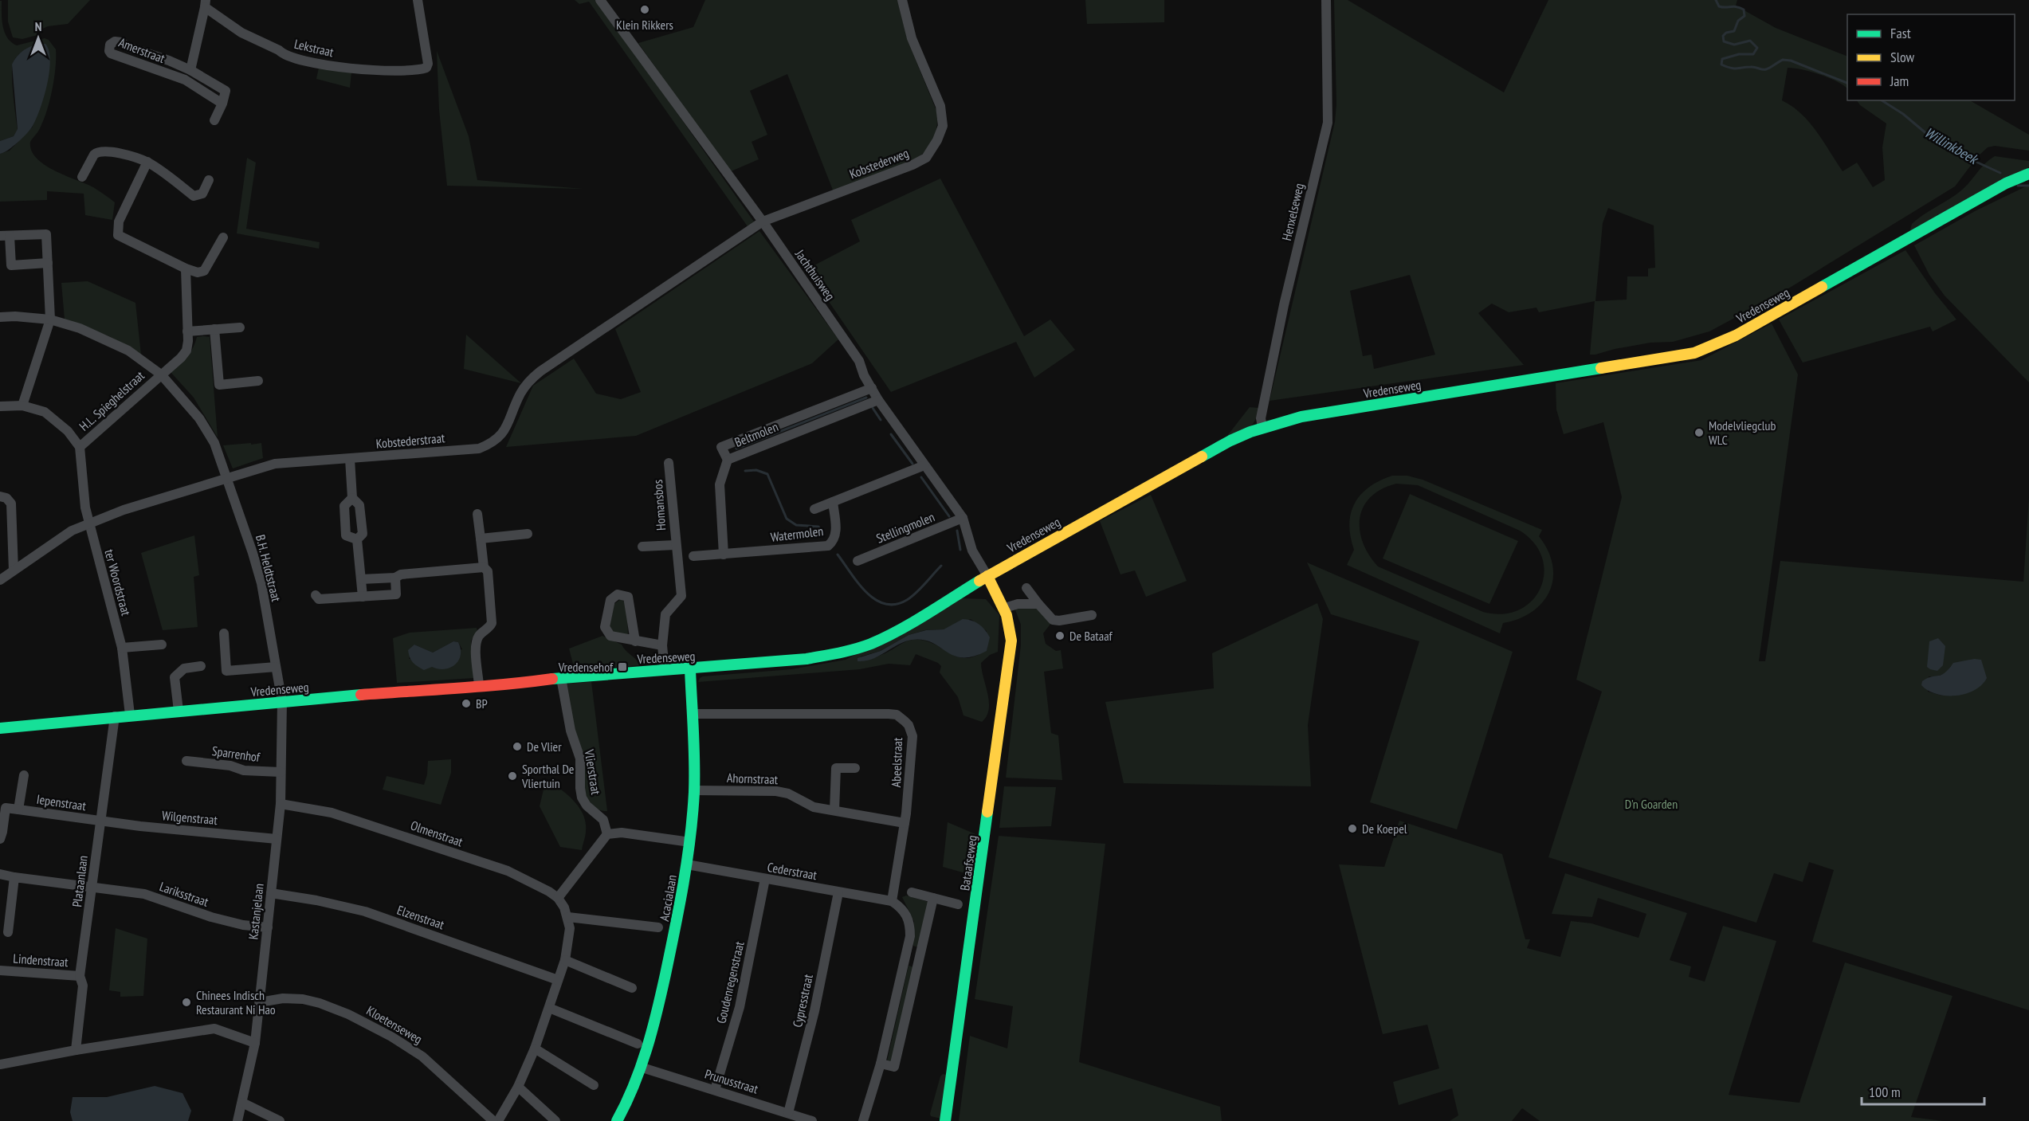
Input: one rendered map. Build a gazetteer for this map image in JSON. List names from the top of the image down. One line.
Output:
{"streets":{"main road":["Vredenseweg","Bataafseweg","Acacialaan"],"street":["Lekstraat","Amerstraat","Kobstederweg","Henxelseweg","Jachthuisweg","H.L. Spieghelstraat","Beltmolen","Kobstederstraat","Homansbos","Stellingmolen","Watermolen","B.H. Heldtstraat","ter Woordstraat","Sparrenhof","Abeelstraat","Vlierstraat","Ahornstraat","Iepenstraat","Wilgenstraat","Olmenstraat","Cederstraat","Plataanlaan","Lariksstraat","Kastanjelaan","Elzenstraat","Lindenstraat","Goudenregenstraat","Cypresstraat","Kloetenseweg","Prunusstraat"]},"crossings":[["Kobstederweg","Jachthuisweg"],["Kobstederweg","Kobstederstraat"],["Henxelseweg","Vredenseweg"],["Jachthuisweg","Vredenseweg"],["Jachthuisweg","Beltmolen"],["Jachthuisweg","Kobstederstraat"],["Jachthuisweg","Stellingmolen"],["Jachthuisweg","Watermolen"],["Jachthuisweg","Bataafseweg"],["Vredenseweg","Homansbos"],["Vredenseweg","B.H. Heldtstraat"],["Vredenseweg","ter Woordstraat"],["Vredenseweg","Vlierstraat"],["Vredenseweg","Bataafseweg"],["Vredenseweg","Plataanlaan"],["Vredenseweg","Acacialaan"],["Vredenseweg","Kastanjelaan"],["H.L. Spieghelstraat","B.H. Heldtstraat"],["H.L. Spieghelstraat","ter Woordstraat"],["Kobstederstraat","B.H. Heldtstraat"],["Kobstederstraat","ter Woordstraat"],["B.H. Heldtstraat","Kastanjelaan"],["Sparrenhof","Kastanjelaan"],["Abeelstraat","Ahornstraat"],["Abeelstraat","Cederstraat"],["Abeelstraat","Acacialaan"],["Ahornstraat","Acacialaan"],["Iepenstraat","Wilgenstraat"],["Iepenstraat","Plataanlaan"],["Wilgenstraat","Plataanlaan"],["Wilgenstraat","Kastanjelaan"],["Olmenstraat","Kastanjelaan"],["Cederstraat","Acacialaan"],["Cederstraat","Goudenregenstraat"],["Cederstraat","Cypresstraat"],["Plataanlaan","Lariksstraat"],["Plataanlaan","Lindenstraat"],["Lariksstraat","Kastanjelaan"],["Acacialaan","Prunusstraat"],["Kastanjelaan","Elzenstraat"],["Kastanjelaan","Kloetenseweg"],["Goudenregenstraat","Prunusstraat"],["Cypresstraat","Prunusstraat"]],"water":["Willinkbeek"],"parks":["D'n Goarden"],"places":{"other":["Klein Rikkers","Modelvliegclub WLC","De Bataaf","BP","De Vlier","Sporthal De Vliertuin","De Koepel","Chinees Indisch Restaurant Ni Hao"],"transit":["Vredensehof"]},"legend":["Fast","Slow","Jam"],"scale_bar":"100 m","north":"top"}
